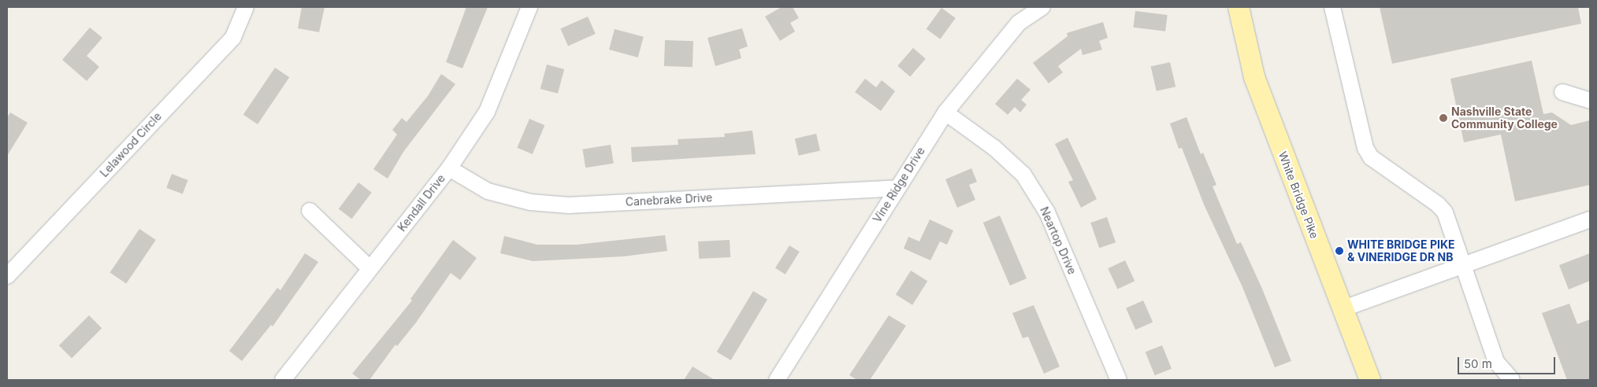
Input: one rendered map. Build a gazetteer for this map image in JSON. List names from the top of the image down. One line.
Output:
{"streets":{"main road":["White Bridge Pike"],"street":["Lelawood Circle","Vine Ridge Drive","Canebrake Drive","Kendall Drive","Neartop Drive"]},"crossings":[["Vine Ridge Drive","Canebrake Drive"],["Vine Ridge Drive","Neartop Drive"],["Canebrake Drive","Kendall Drive"]],"places":["Nashville State Community College","WHITE BRIDGE PIKE & VINERIDGE DR NB"],"scale_bar":"50 m"}
